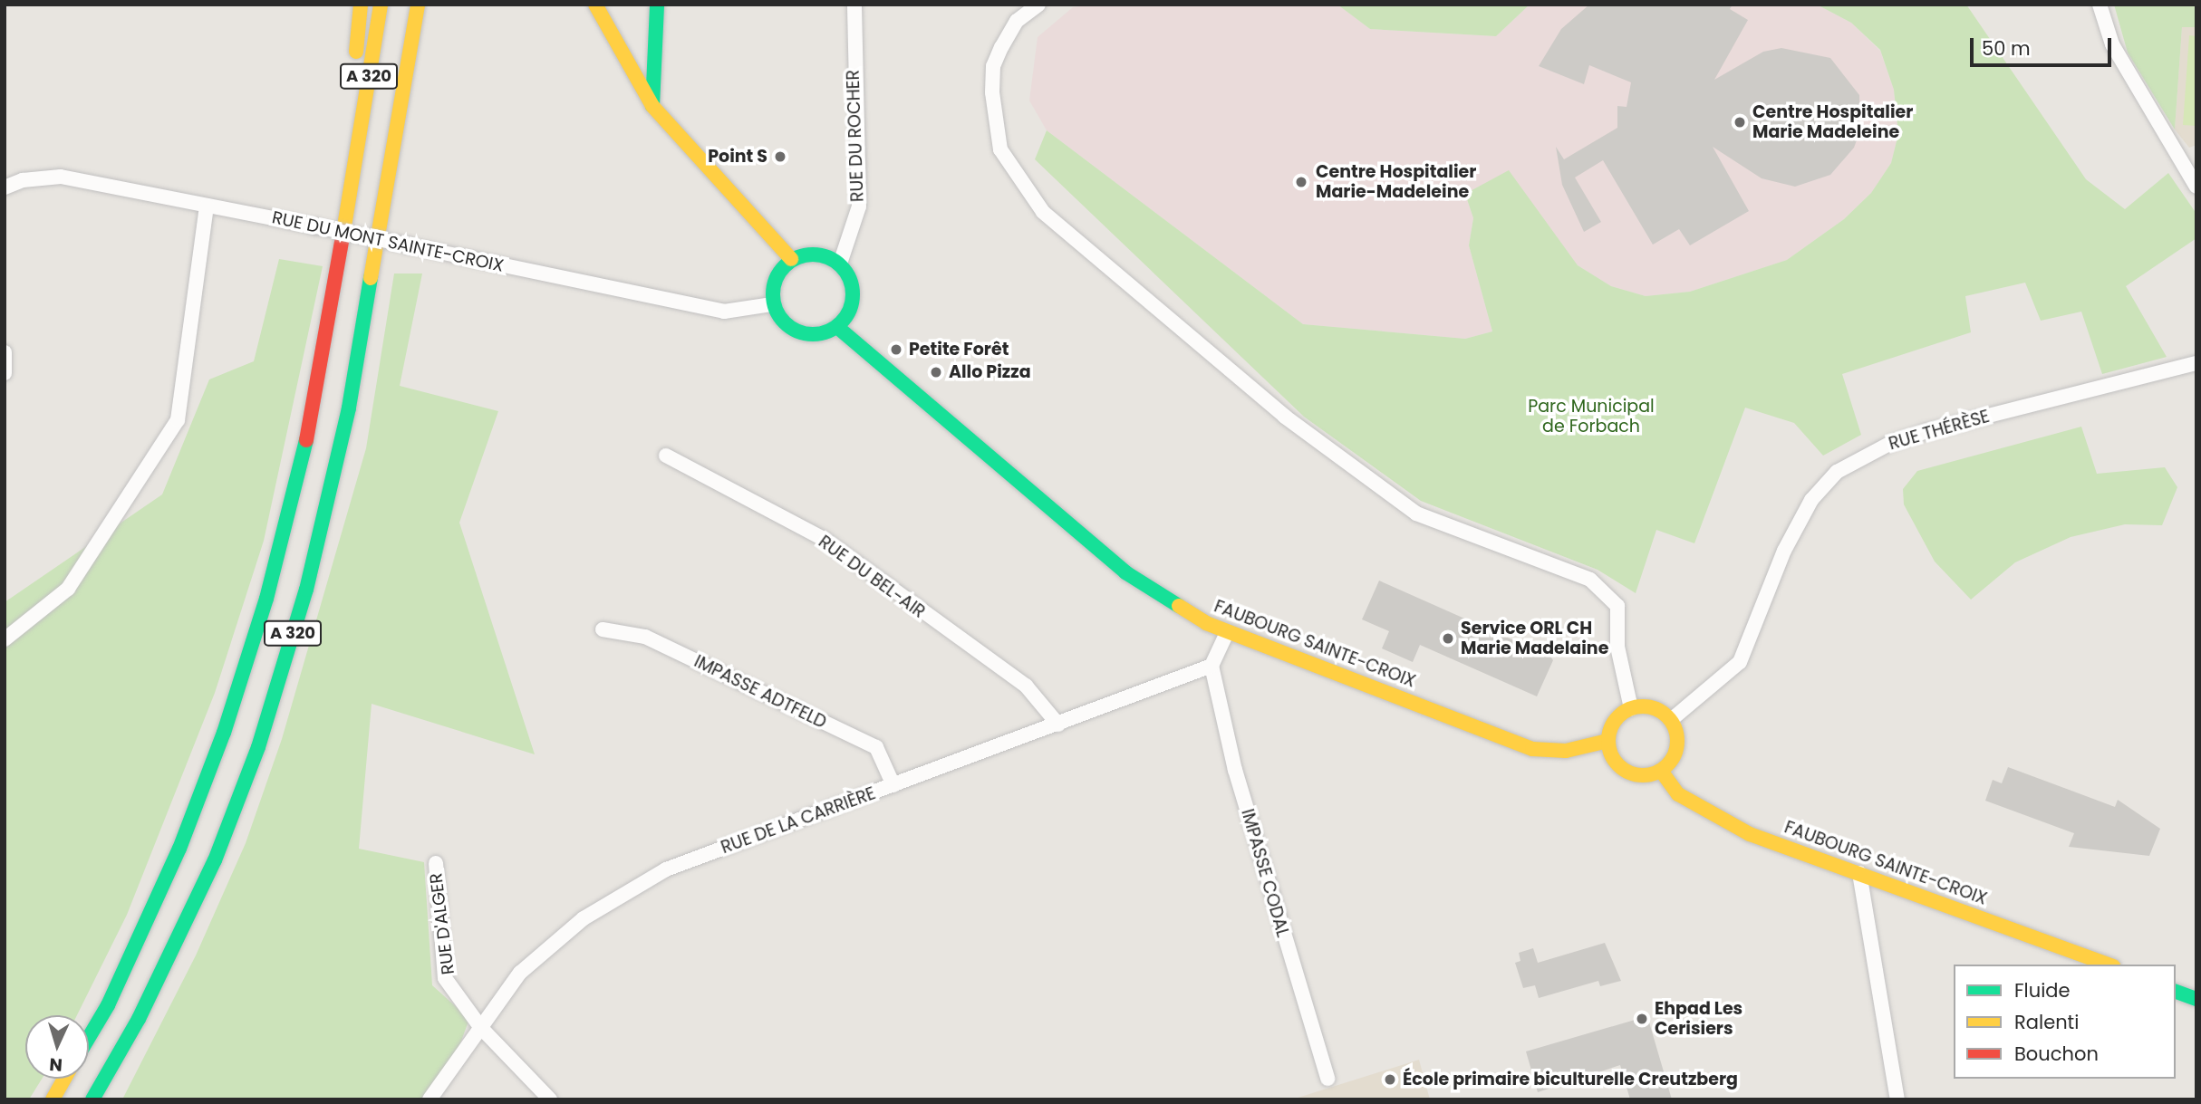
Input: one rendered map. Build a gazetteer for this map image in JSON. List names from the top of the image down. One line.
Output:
{"streets":{"main road":["A 320","FAUBOURG SAINTE-CROIX"],"street":["RUE DU ROCHER","RUE DU MONT SAINTE-CROIX","RUE THÉRÈSE","RUE DU BEL-AIR","IMPASSE ADTFELD","RUE DE LA CARRIÈRE","IMPASSE CODAL","RUE D'ALGER"]},"crossings":[["RUE DU ROCHER","RUE DU MONT SAINTE-CROIX"],["RUE DU ROCHER","FAUBOURG SAINTE-CROIX"],["RUE DU MONT SAINTE-CROIX","FAUBOURG SAINTE-CROIX"],["RUE THÉRÈSE","FAUBOURG SAINTE-CROIX"],["RUE DU BEL-AIR","RUE DE LA CARRIÈRE"],["IMPASSE ADTFELD","RUE DE LA CARRIÈRE"],["RUE DE LA CARRIÈRE","IMPASSE CODAL"],["RUE DE LA CARRIÈRE","RUE D'ALGER"]],"parks":["Parc Municipal de Forbach"],"places":["Centre Hospitalier Marie Madeleine","Point S","Centre Hospitalier Marie-Madeleine","Petite Forêt","Allo Pizza","Service ORL CH Marie Madelaine","Ehpad Les Cerisiers","École primaire biculturelle Creutzberg"],"legend":["Fluide","Ralenti","Bouchon"],"scale_bar":"50 m","north":"bottom"}
